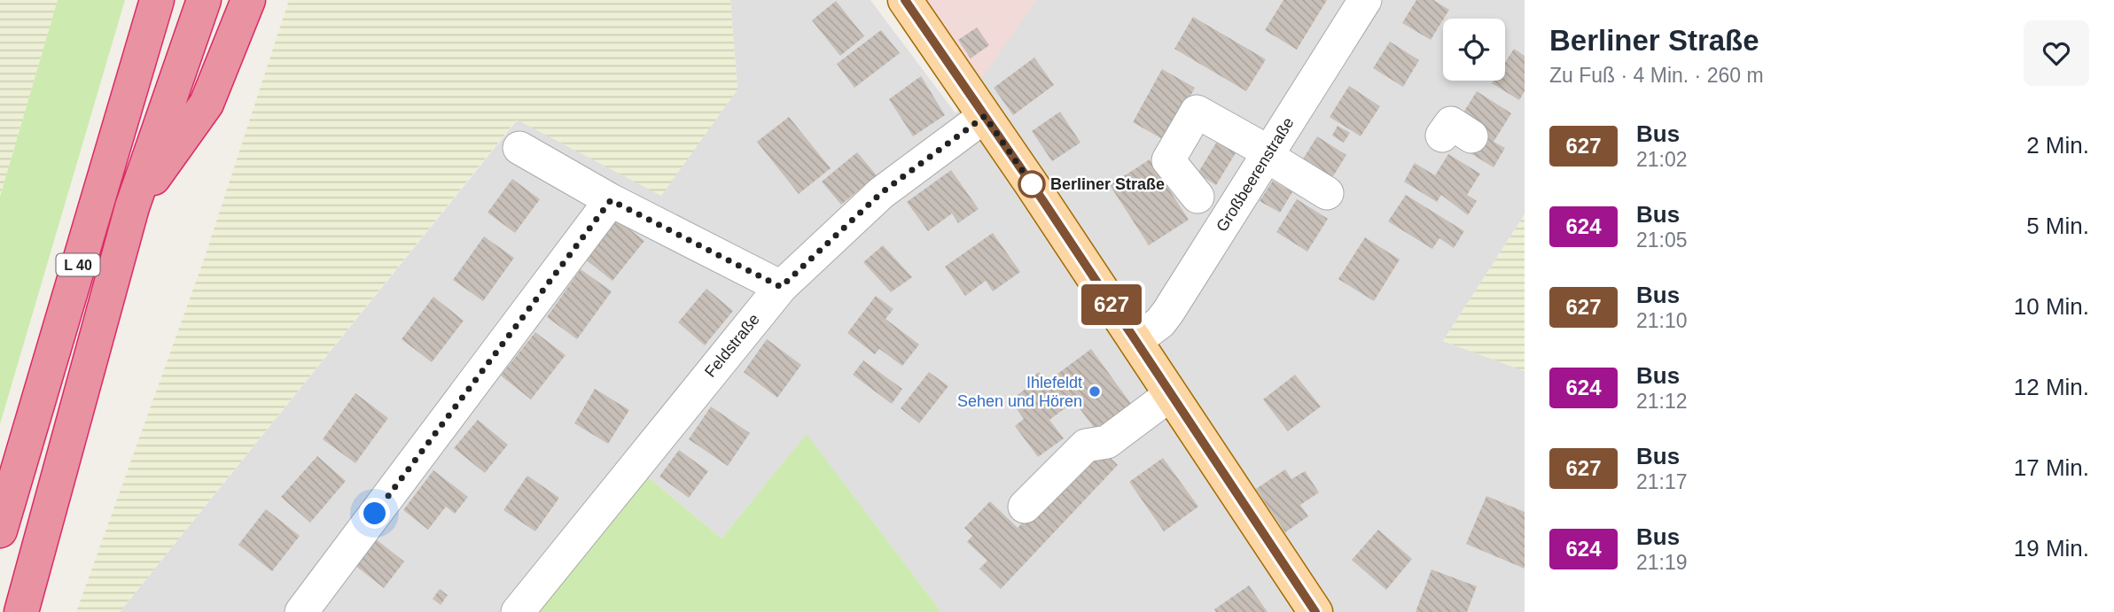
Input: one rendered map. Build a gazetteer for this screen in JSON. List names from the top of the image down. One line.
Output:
{"streets":{"highway":["L 40"],"street":["Großbeerenstraße","Feldstraße"]},"places":["Berliner Straße","Ihlefeldt Sehen und Hören"],"lines":["bus line 627"],"page":{"on_map":"627","heading":["Berliner Straße","Zu Fuß · 4 Min. · 260 m"],"list":[{"mark":"627","name":"Bus","note":"21:02","value":"2 Min."},{"mark":"624","name":"Bus","note":"21:05","value":"5 Min."},{"mark":"627","name":"Bus","note":"21:10","value":"10 Min."},{"mark":"624","name":"Bus","note":"21:12","value":"12 Min."},{"mark":"627","name":"Bus","note":"21:17","value":"17 Min."},{"mark":"624","name":"Bus","note":"21:19","value":"19 Min."}]}}
